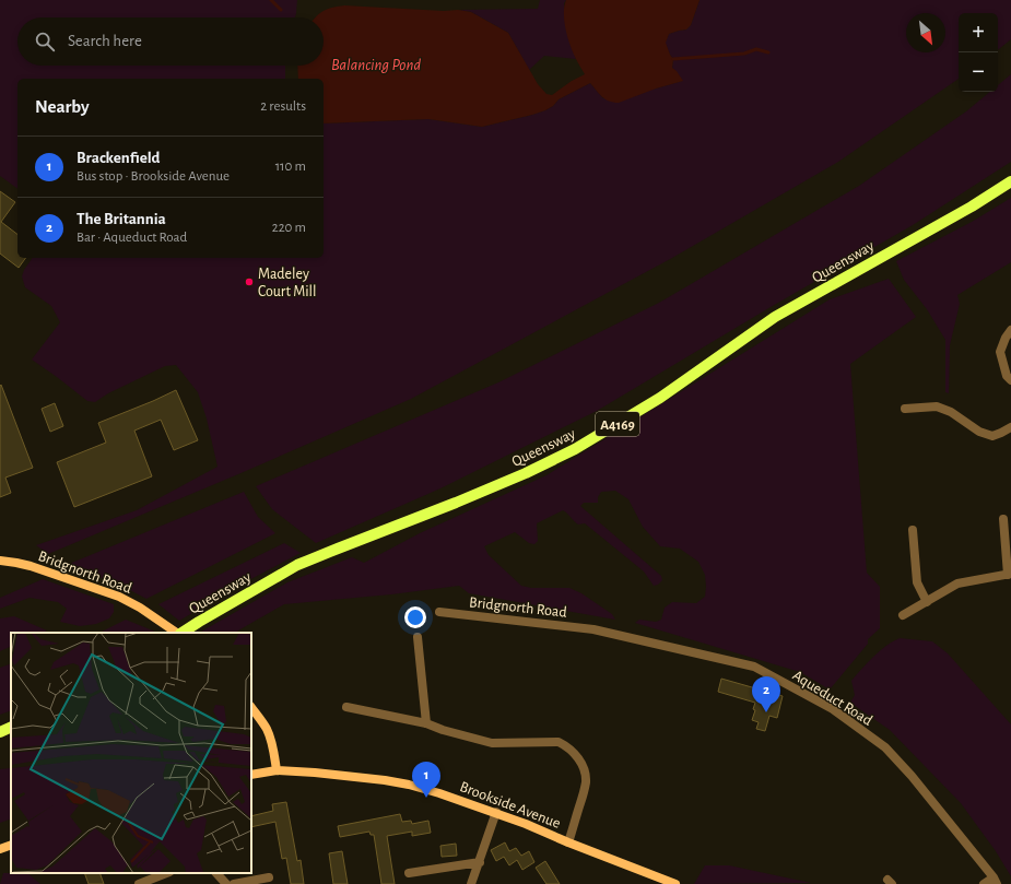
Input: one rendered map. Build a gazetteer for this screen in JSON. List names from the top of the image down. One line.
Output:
{"streets":{"main road":["Queensway","A4169"],"street":["Bridgnorth Road","Aqueduct Road","Brookside Avenue"]},"crossings":[["Bridgnorth Road","Aqueduct Road"]],"water":["Balancing Pond"],"places":["Madeley Court Mill"],"north":"bottom right","page":{"map_buttons":["+","−"],"search":"Search here","heading":["Nearby","2 results"],"list":[{"mark":"1","name":"Brackenfield","note":"Bus stop · Brookside Avenue","value":"110 m"},{"mark":"2","name":"The Britannia","note":"Bar · Aqueduct Road","value":"220 m"}],"pins":["2","1"]}}
